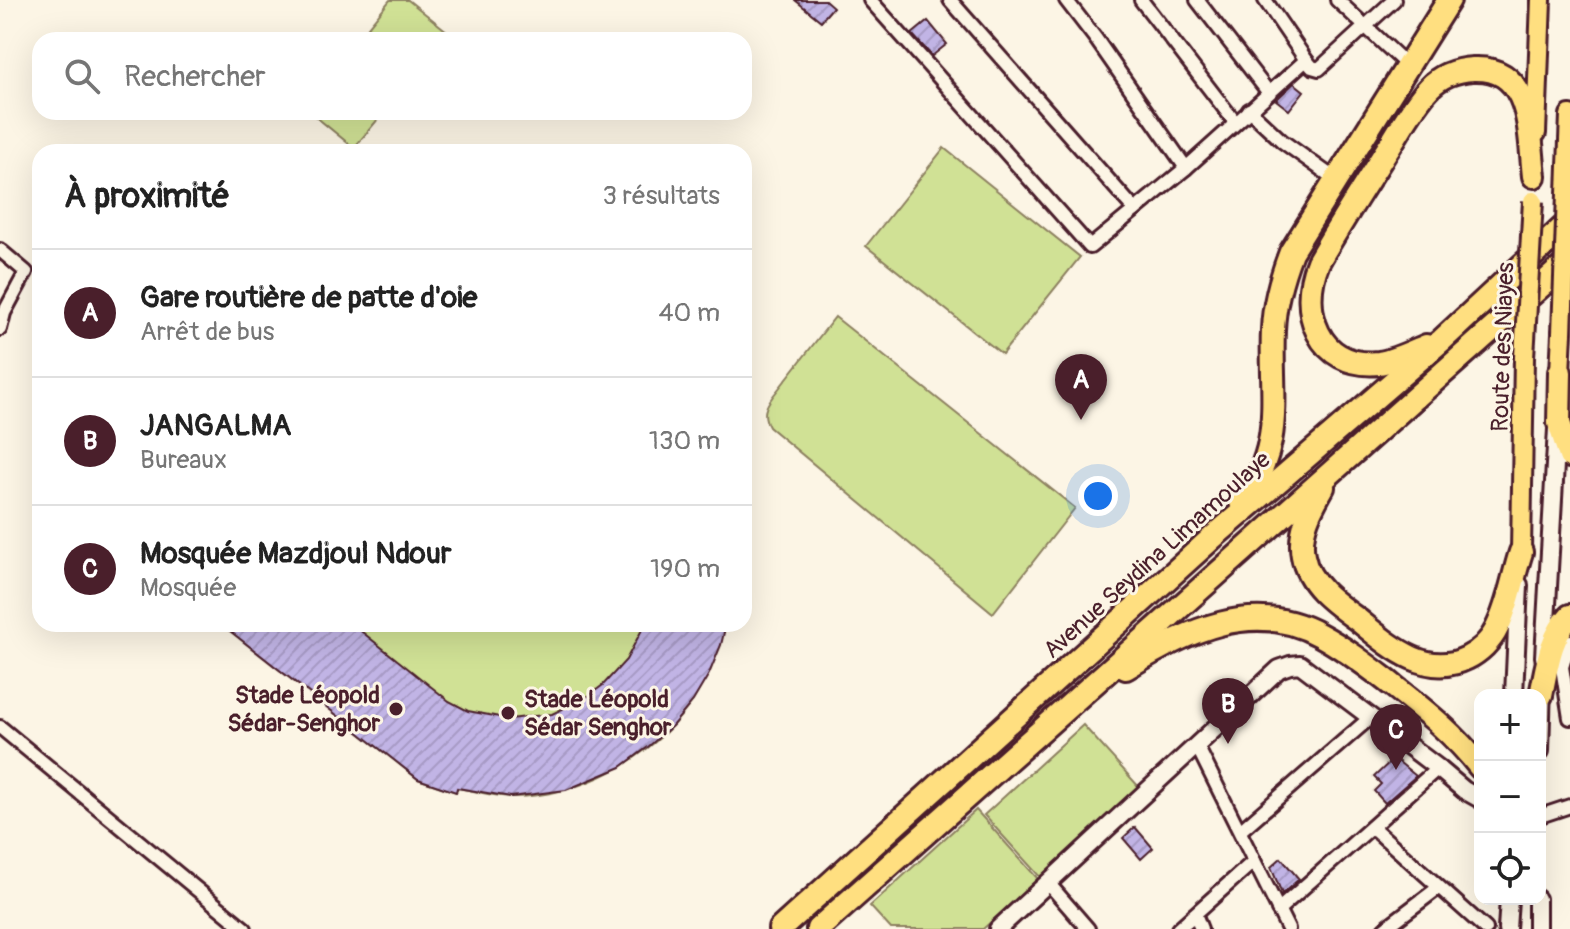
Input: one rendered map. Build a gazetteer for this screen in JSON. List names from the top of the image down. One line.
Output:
{"streets":{"highway":["Avenue Seydina Limamoulaye"],"main road":["Route des Niayes"]},"places":["Stade Léopold Sédar-Senghor","Stade Léopold Sédar Senghor"],"page":{"search":"Rechercher","heading":["À proximité","3 résultats"],"list":[{"mark":"A","name":"Gare routière de patte d'oie","note":"Arrêt de bus","value":"40 m"},{"mark":"B","name":"JANGALMA","note":"Bureaux","value":"130 m"},{"mark":"C","name":"Mosquée Mazdjoul Ndour","note":"Mosquée","value":"190 m"}],"pins":["A","B","C"],"map_buttons":["+","−"]}}
